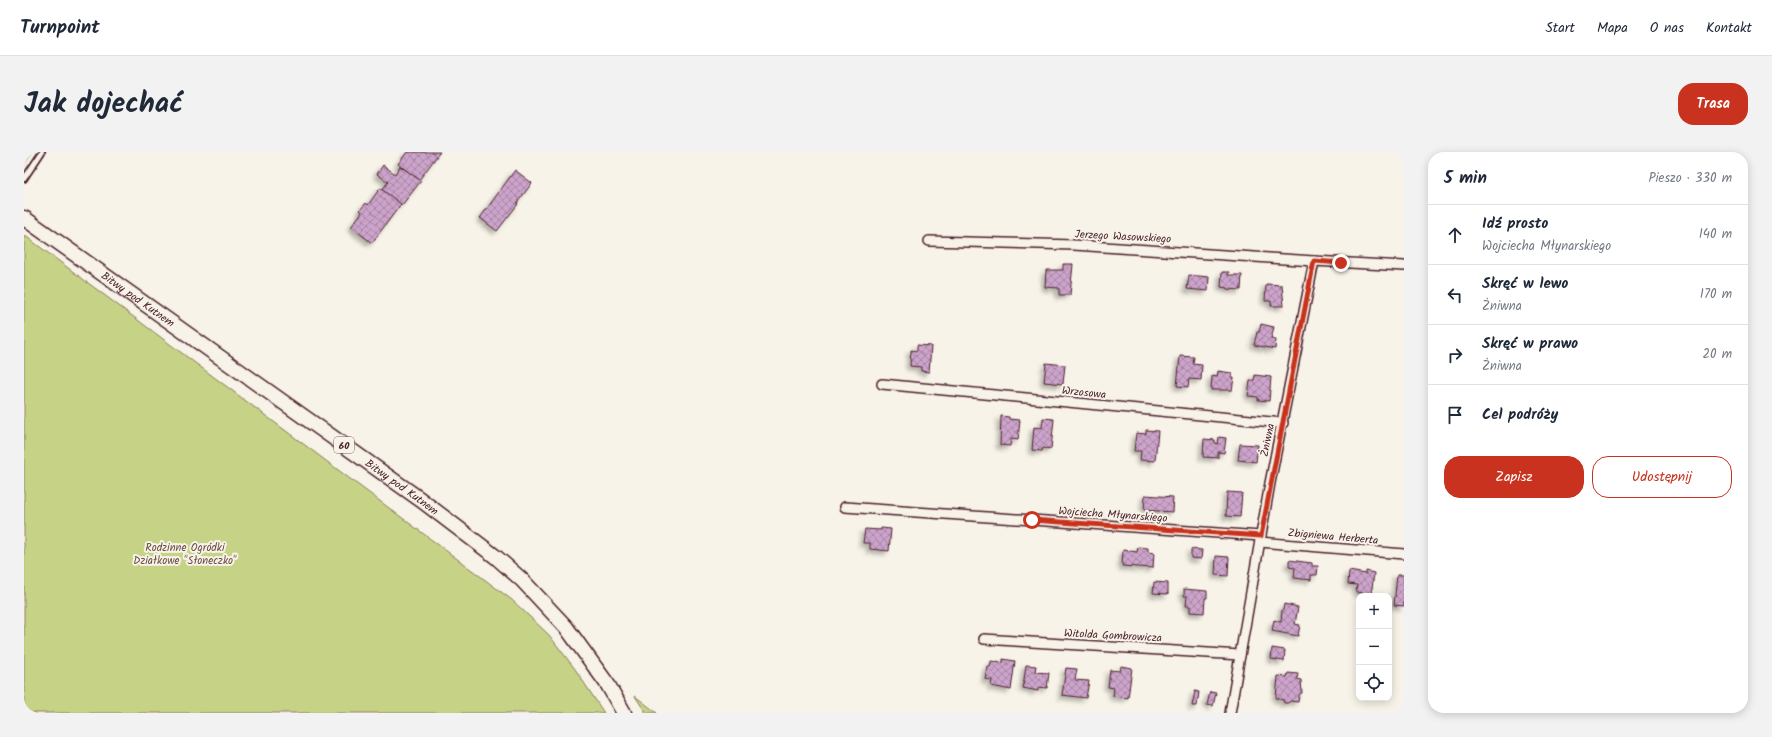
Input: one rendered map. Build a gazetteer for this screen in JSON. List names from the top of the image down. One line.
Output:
{"streets":{"main road":["Bitwy pod Kutnem","60"],"street":["Jerzego Wasowskiego","Wrzosowa","Żniwna","Wojciecha Młynarskiego","Zbigniewa Herberta","Witolda Gombrowicza"]},"crossings":[["Jerzego Wasowskiego","Żniwna"],["Wrzosowa","Żniwna"],["Żniwna","Wojciecha Młynarskiego"],["Żniwna","Zbigniewa Herberta"],["Żniwna","Witolda Gombrowicza"],["Wojciecha Młynarskiego","Zbigniewa Herberta"]],"parks":["Rodzinne Ogródki Działkowe \"Słoneczko\""],"page":{"header":"Turnpoint","nav":["Start","Mapa","O nas","Kontakt"],"title":"Jak dojechać","buttons":["Trasa",["Zapisz","Udostępnij"]],"heading":["5 min","Pieszo · 330 m"],"list":[["Idź prosto","Wojciecha Młynarskiego","140 m"],["Skręć w lewo","Żniwna","170 m"],["Skręć w prawo","Żniwna","20 m"],"Cel podróży"],"map_buttons":["+","−"]}}
